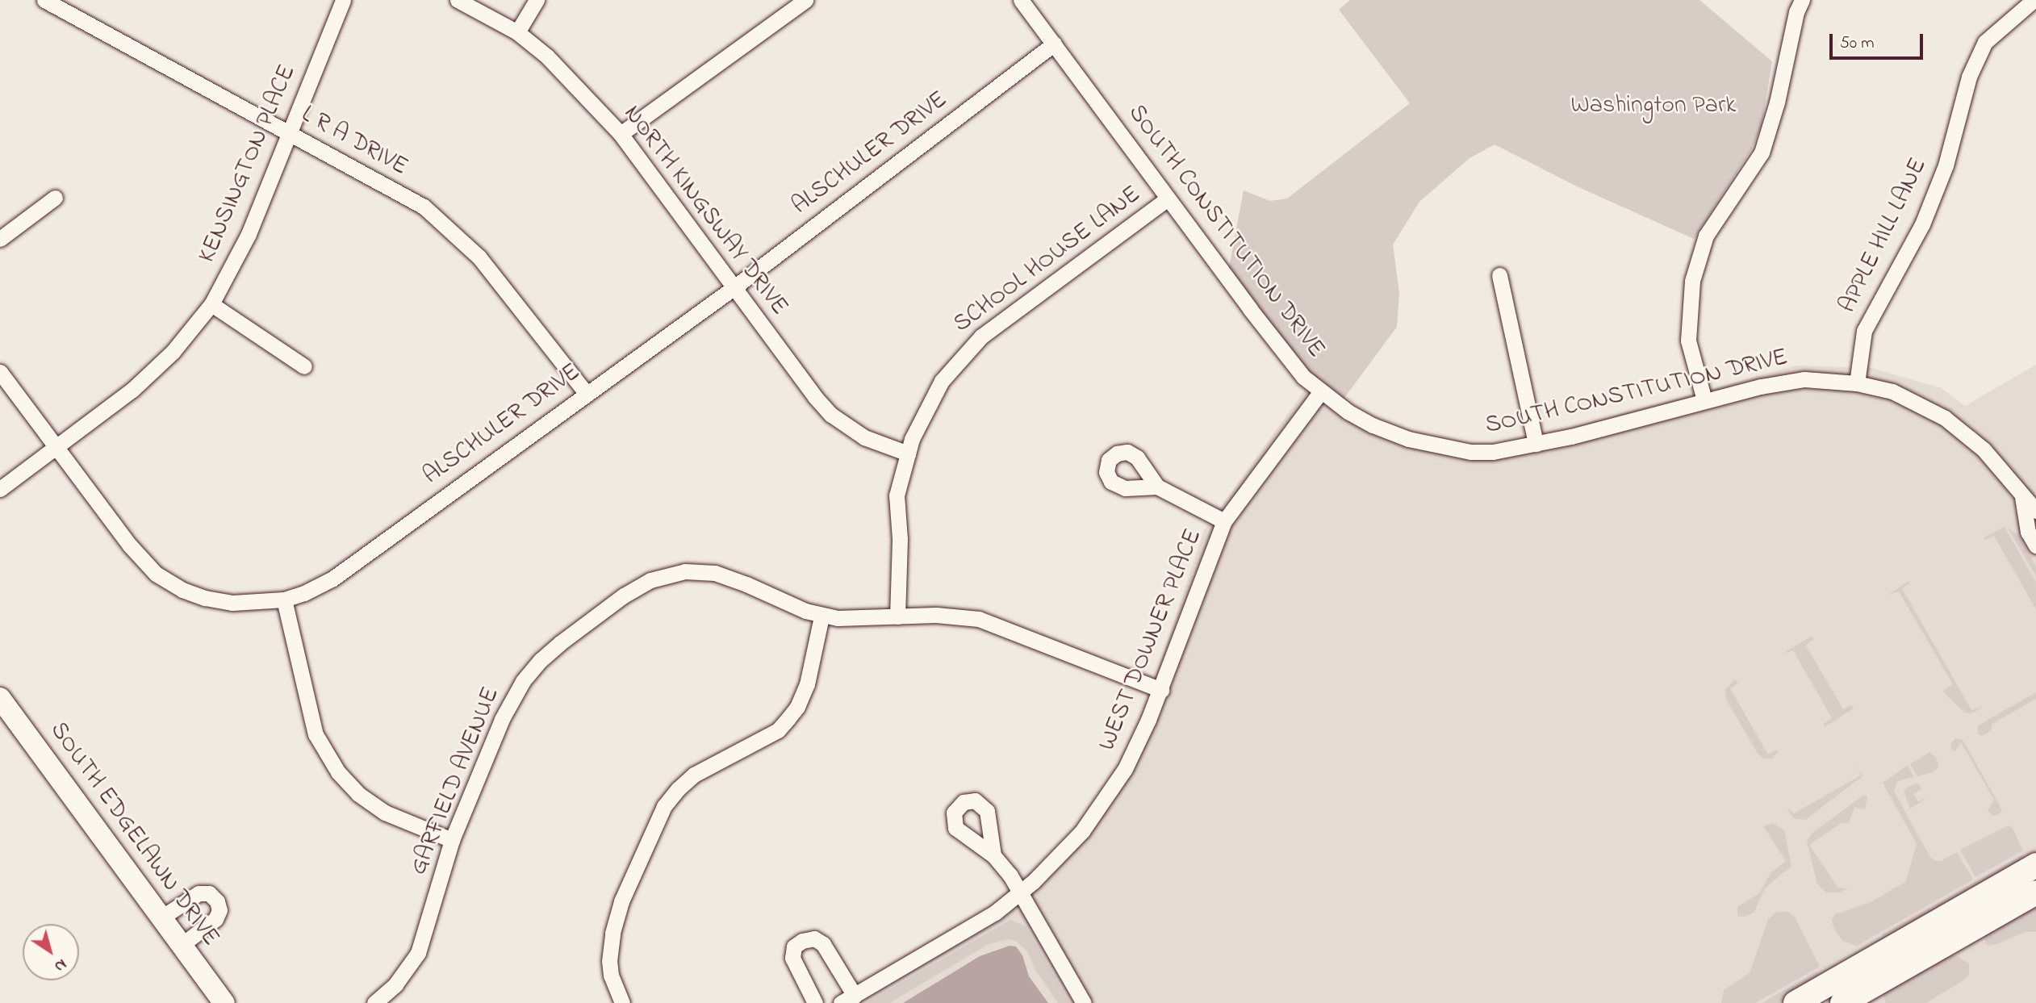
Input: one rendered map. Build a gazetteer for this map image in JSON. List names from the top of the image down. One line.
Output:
{"streets":{"street":["L R A DRIVE","ALSCHULER DRIVE","KENSINGTON PLACE","NORTH KINGSWAY DRIVE","SOUTH CONSTITUTION DRIVE","APPLE HILL LANE","SCHOOL HOUSE LANE","WEST DOWNER PLACE","GARFIELD AVENUE","SOUTH EDGELAWN DRIVE"]},"crossings":[["L R A DRIVE","ALSCHULER DRIVE"],["L R A DRIVE","KENSINGTON PLACE"],["ALSCHULER DRIVE","KENSINGTON PLACE"],["ALSCHULER DRIVE","NORTH KINGSWAY DRIVE"],["ALSCHULER DRIVE","SOUTH CONSTITUTION DRIVE"],["NORTH KINGSWAY DRIVE","SCHOOL HOUSE LANE"],["SOUTH CONSTITUTION DRIVE","APPLE HILL LANE"],["SOUTH CONSTITUTION DRIVE","SCHOOL HOUSE LANE"],["SOUTH CONSTITUTION DRIVE","WEST DOWNER PLACE"],["SCHOOL HOUSE LANE","GARFIELD AVENUE"],["WEST DOWNER PLACE","GARFIELD AVENUE"]],"parks":["Washington Park"],"scale_bar":"50 m","north":"bottom right"}
